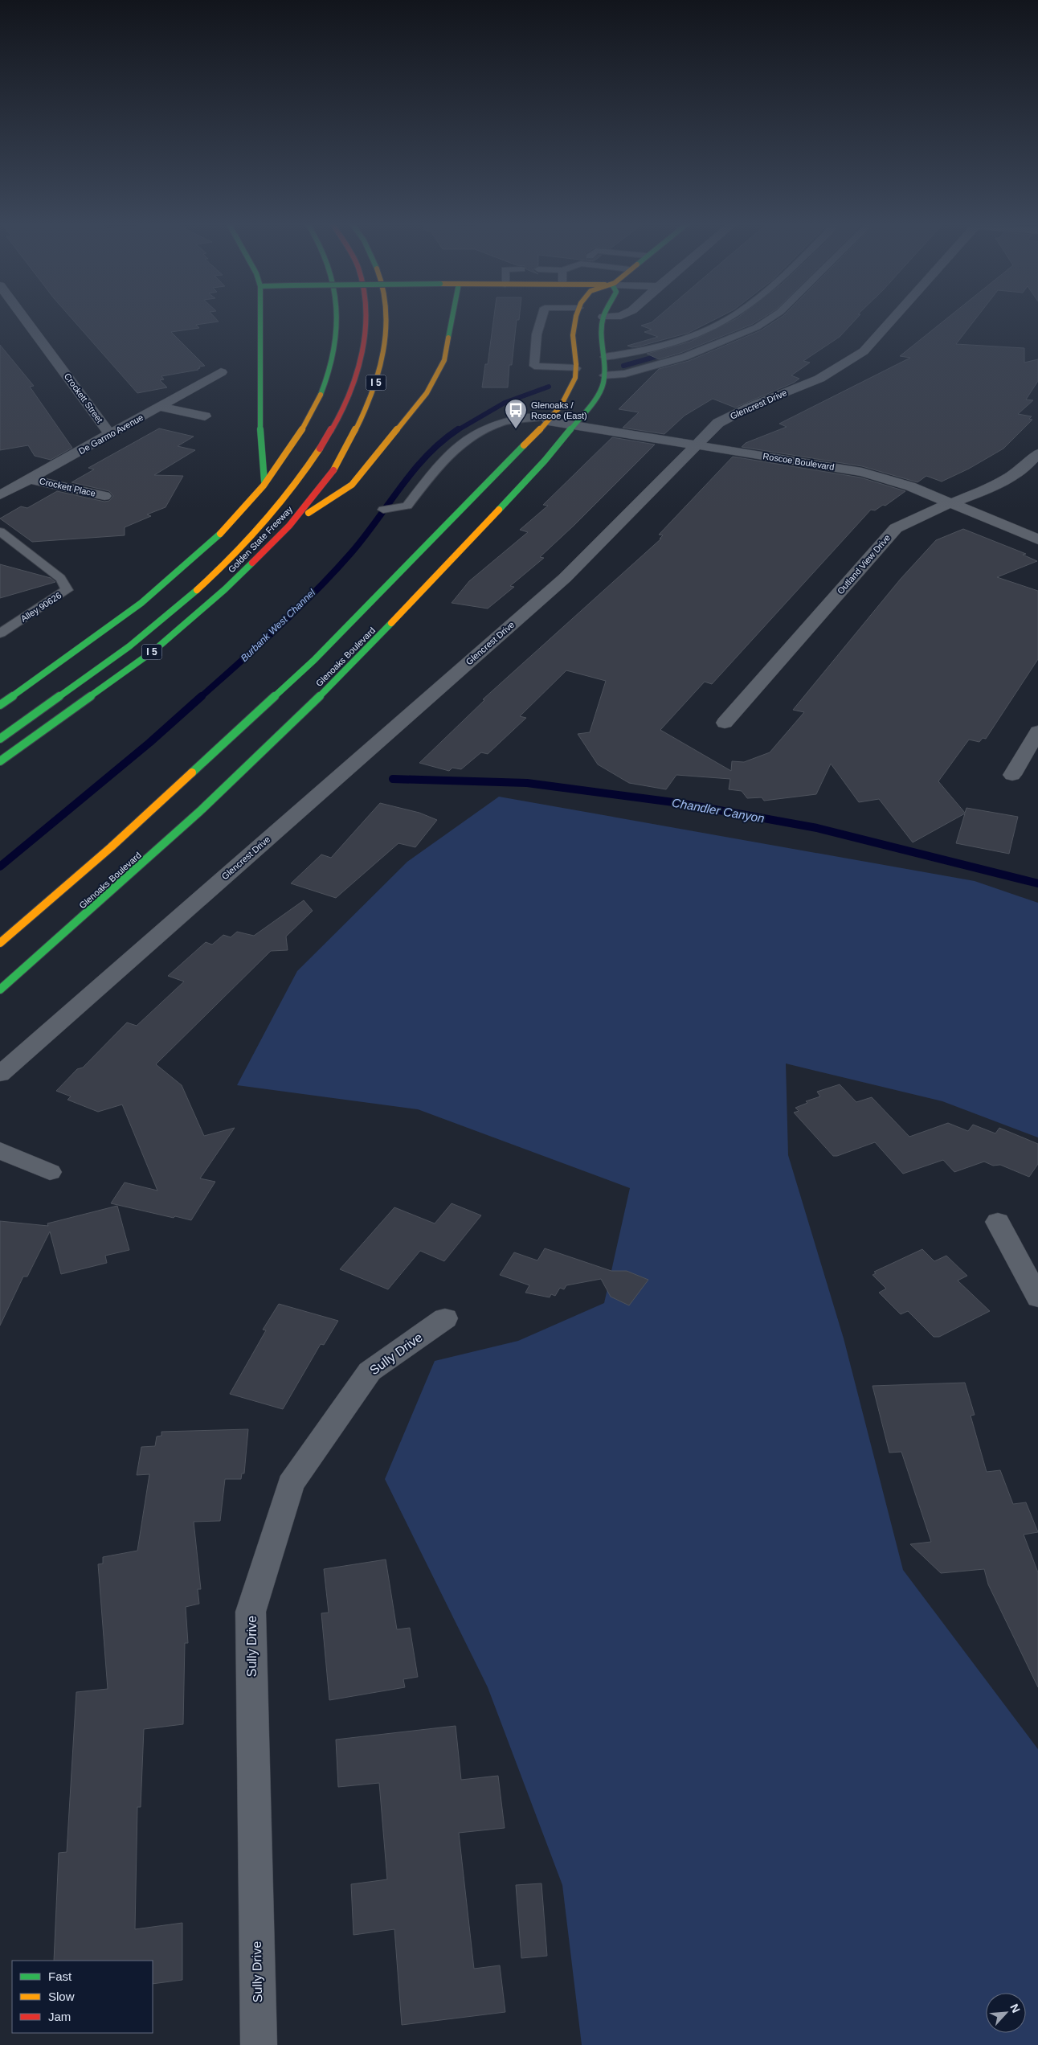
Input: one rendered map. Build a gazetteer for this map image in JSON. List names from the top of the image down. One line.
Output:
{"streets":{"main road":["I 5","Golden State Freeway","Glenoaks Boulevard"],"street":["Crockett Street","Glencrest Drive","De Garmo Avenue","Roscoe Boulevard","Crockett Place","Outland View Drive","Sully Drive"],"lane":["Alley 90626"]},"crossings":[["Crockett Street","De Garmo Avenue"],["Glencrest Drive","Roscoe Boulevard"],["De Garmo Avenue","Crockett Place"],["Roscoe Boulevard","Outland View Drive"],["Roscoe Boulevard","Glenoaks Boulevard"]],"water":["Burbank West Channel","Chandler Canyon"],"places":{"bus stop":["Glenoaks / Roscoe (East)"]},"legend":["Fast","Slow","Jam"],"north":"top right"}
